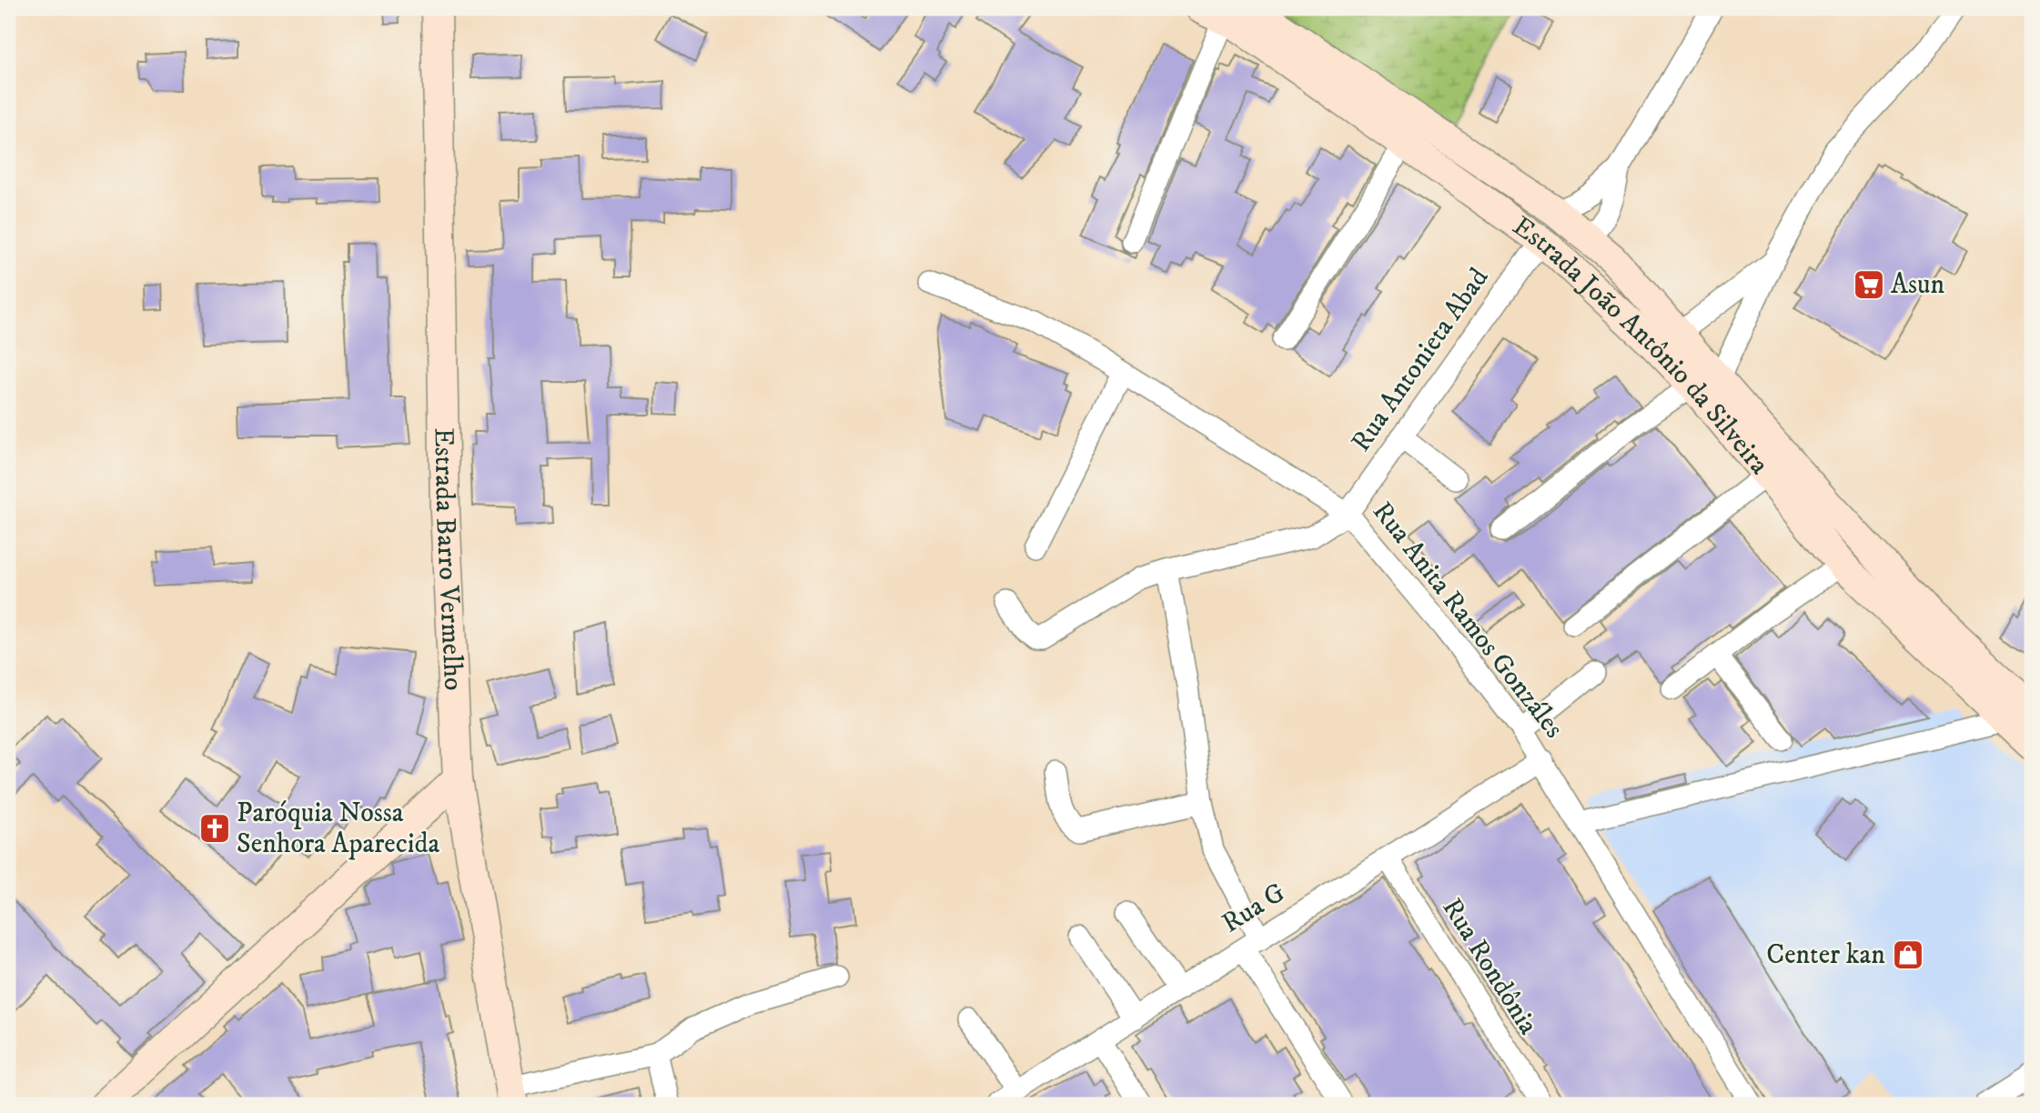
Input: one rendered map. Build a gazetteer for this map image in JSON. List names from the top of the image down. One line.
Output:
{"streets":{"main road":["Estrada João Antônio da Silveira","Estrada Barro Vermelho"],"street":["Rua Antonieta Abad","Rua Anita Ramos Gonzáles","Rua G","Rua Rondônia"]},"crossings":[["Estrada João Antônio da Silveira","Rua Antonieta Abad"],["Rua Antonieta Abad","Rua Anita Ramos Gonzáles"],["Rua Anita Ramos Gonzáles","Rua G"],["Rua G","Rua Rondônia"]],"places":{"supermarket":["Asun"],"church":["Paróquia Nossa Senhora Aparecida"],"shop":["Center kan"]}}
